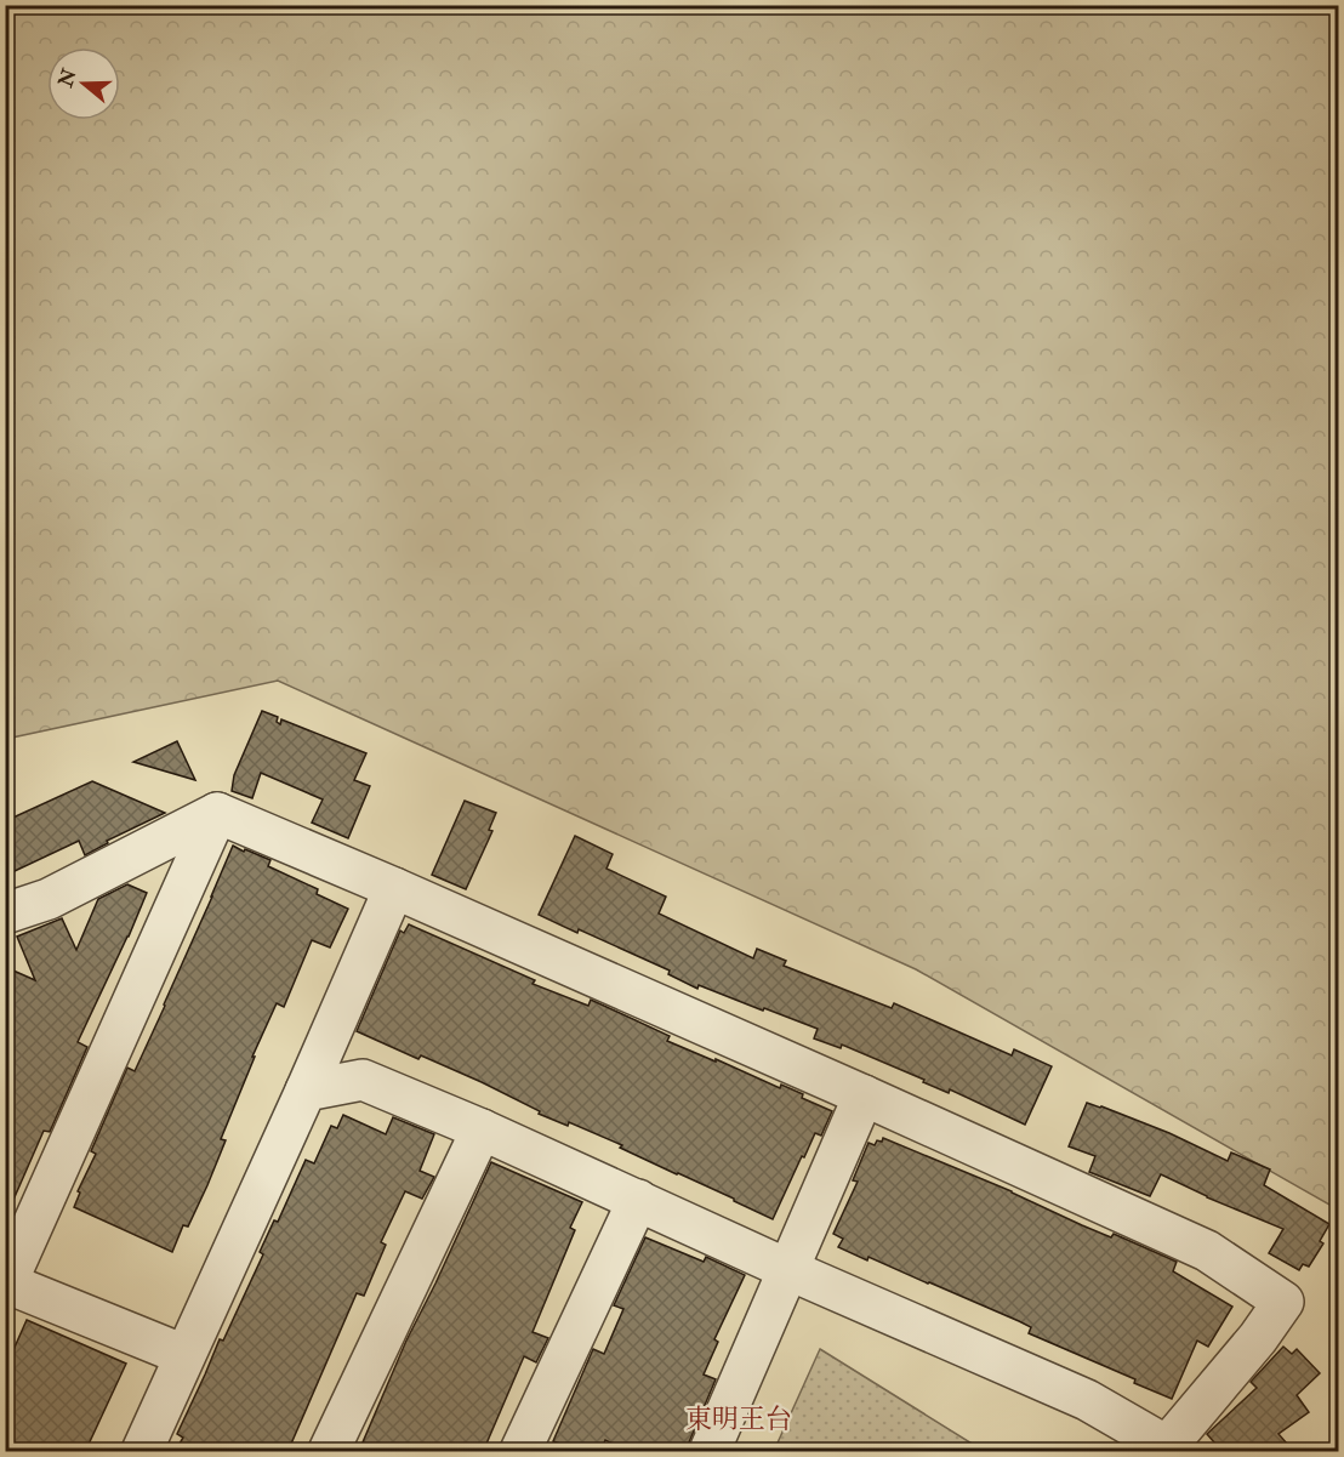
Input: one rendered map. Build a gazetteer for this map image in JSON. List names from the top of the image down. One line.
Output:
{"districts":["東明王台"],"north":"left"}
